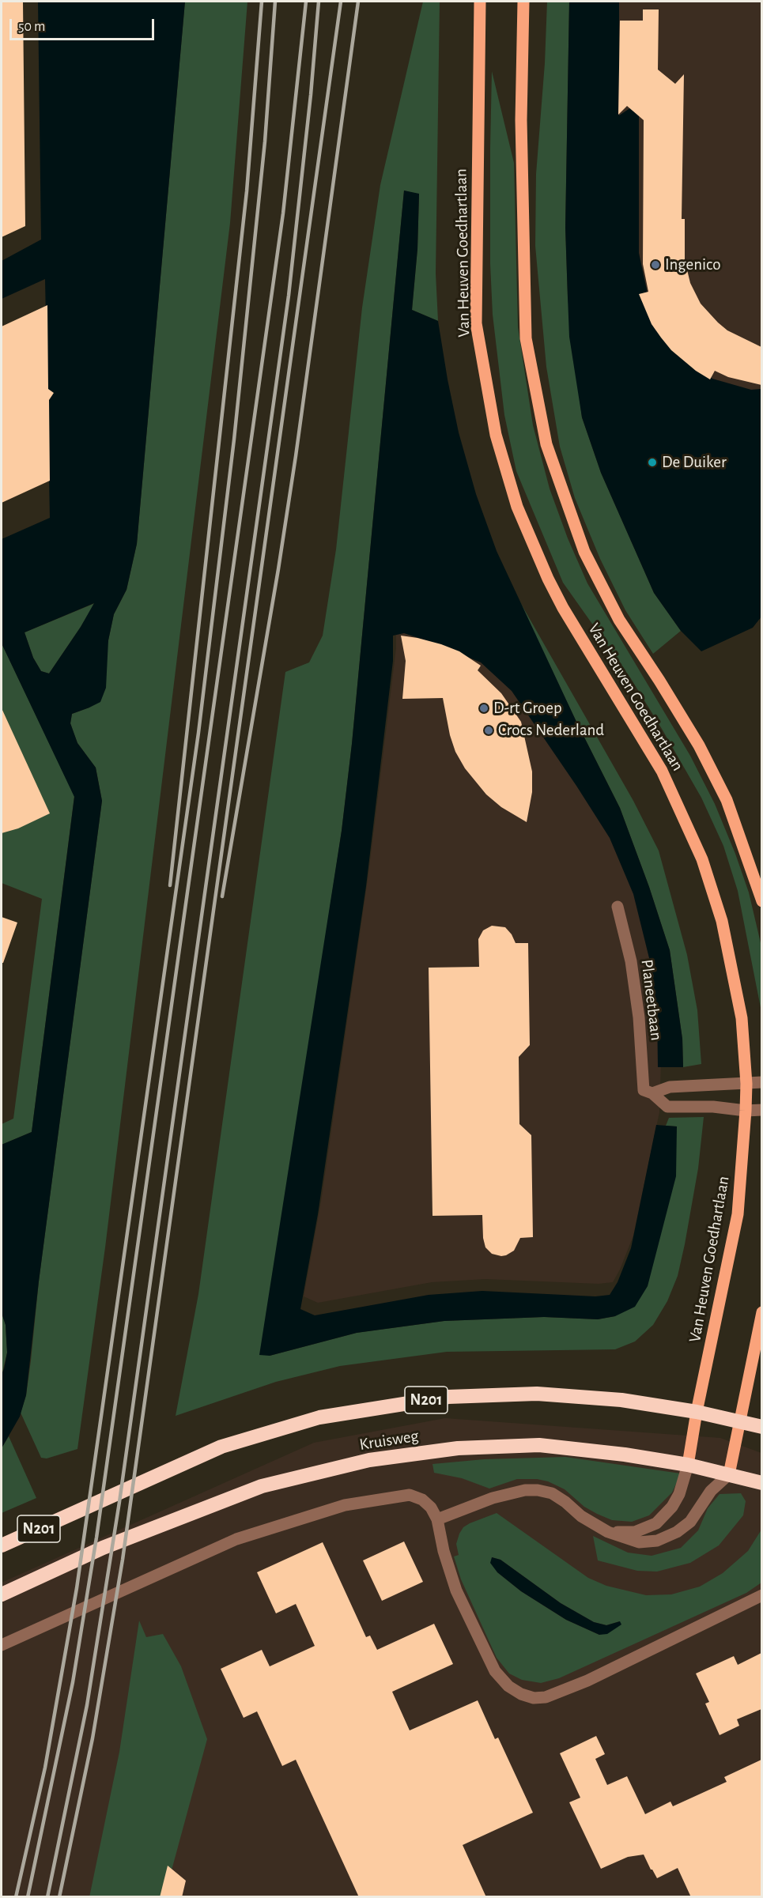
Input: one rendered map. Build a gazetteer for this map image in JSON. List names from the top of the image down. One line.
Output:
{"streets":{"highway":["N201","Kruisweg"],"main road":["Van Heuven Goedhartlaan"],"street":["Planeetbaan"]},"crossings":[["Van Heuven Goedhartlaan","Planeetbaan"],["Van Heuven Goedhartlaan","N201"],["Van Heuven Goedhartlaan","Kruisweg"],["N201","Kruisweg"]],"places":["Ingenico","De Duiker","D-rt Groep","Crocs Nederland"],"scale_bar":"50 m"}
